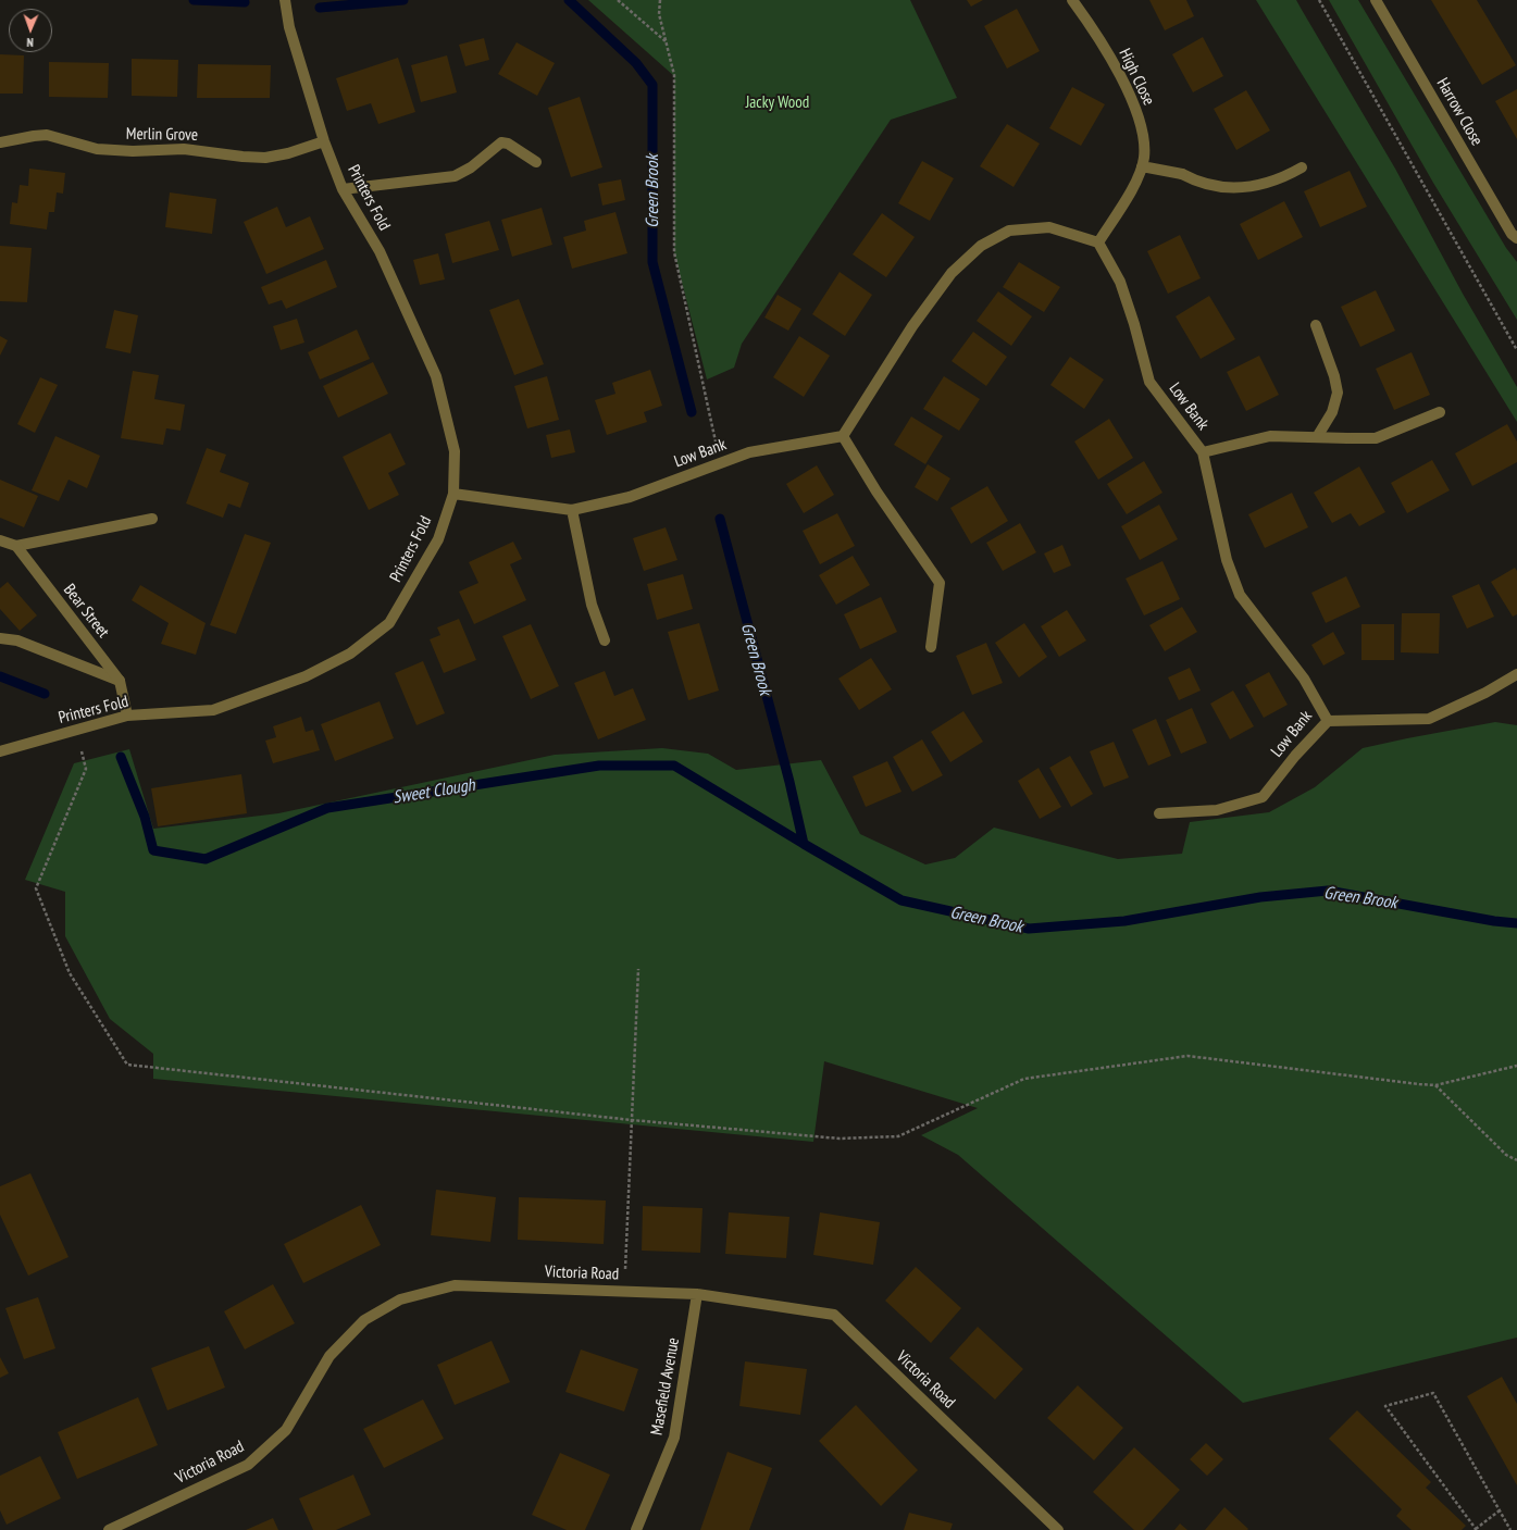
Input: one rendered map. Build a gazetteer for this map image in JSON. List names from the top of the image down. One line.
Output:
{"streets":{"street":["High Close","Harrow Close","Merlin Grove","Printers Fold","Low Bank","Bear Street","Victoria Road","Masefield Avenue"]},"crossings":[["High Close","Low Bank"],["Merlin Grove","Printers Fold"],["Printers Fold","Low Bank"],["Printers Fold","Bear Street"],["Victoria Road","Masefield Avenue"]],"water":["Green Brook","Sweet Clough"],"parks":["Jacky Wood"],"north":"bottom"}
